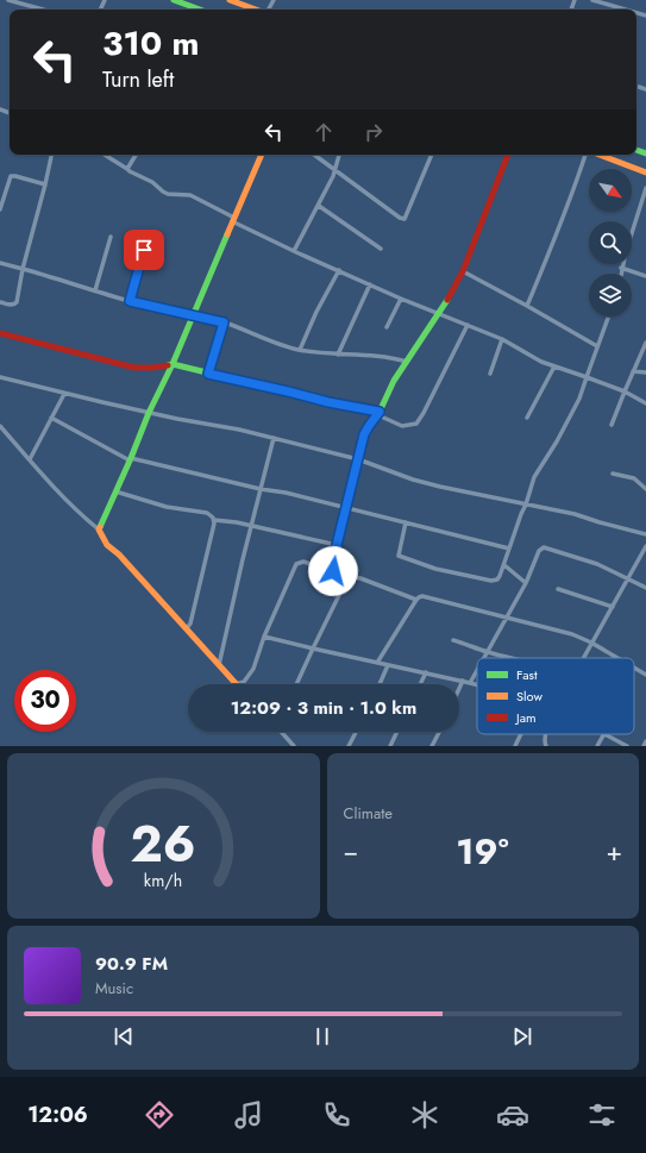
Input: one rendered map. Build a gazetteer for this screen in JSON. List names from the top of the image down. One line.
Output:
{"legend":["Fast","Slow","Jam"],"north":"bottom right","page":{"turn":["310 m","Turn left"],"limit":"30","trip":"12:09 · 3 min · 1.0 km","tile":"Climate","heat":["−","19°","+"],"song":["90.9 FM","Music"],"tabs":"12:06","gauge":["26","km/h"]}}
